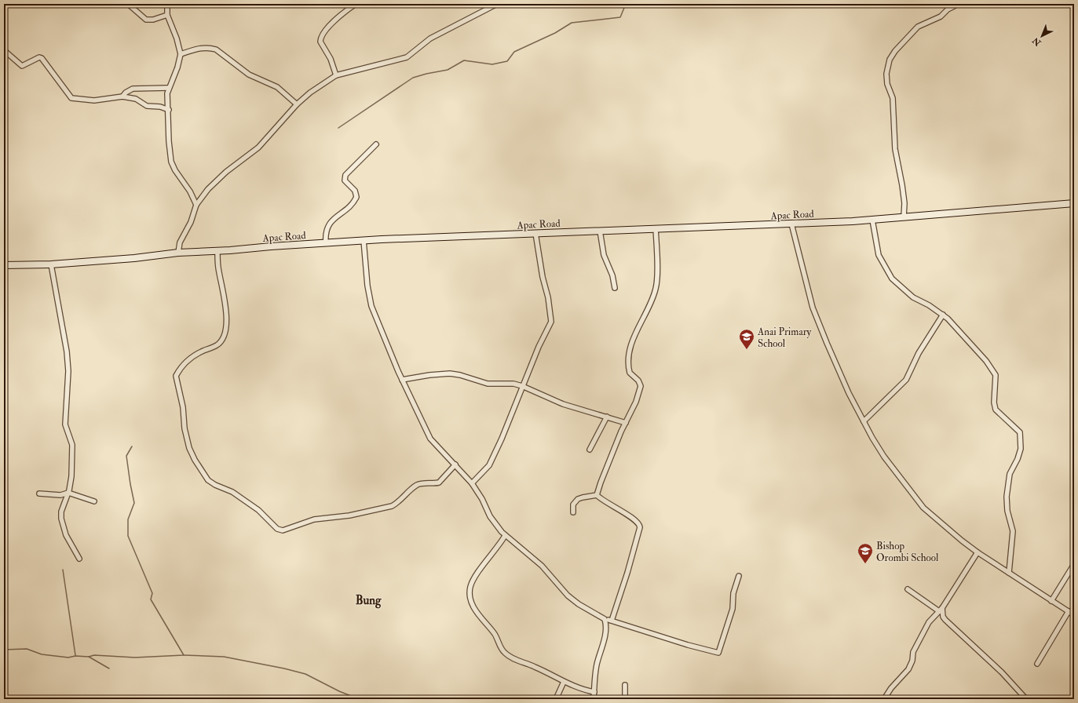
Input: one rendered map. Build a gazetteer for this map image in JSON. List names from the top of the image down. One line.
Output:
{"streets":{"main road":["Apac Road"]},"districts":["Bung"],"places":{"school or university":["Anai Primary School","Bishop Orombi School"]},"north":"bottom left"}
